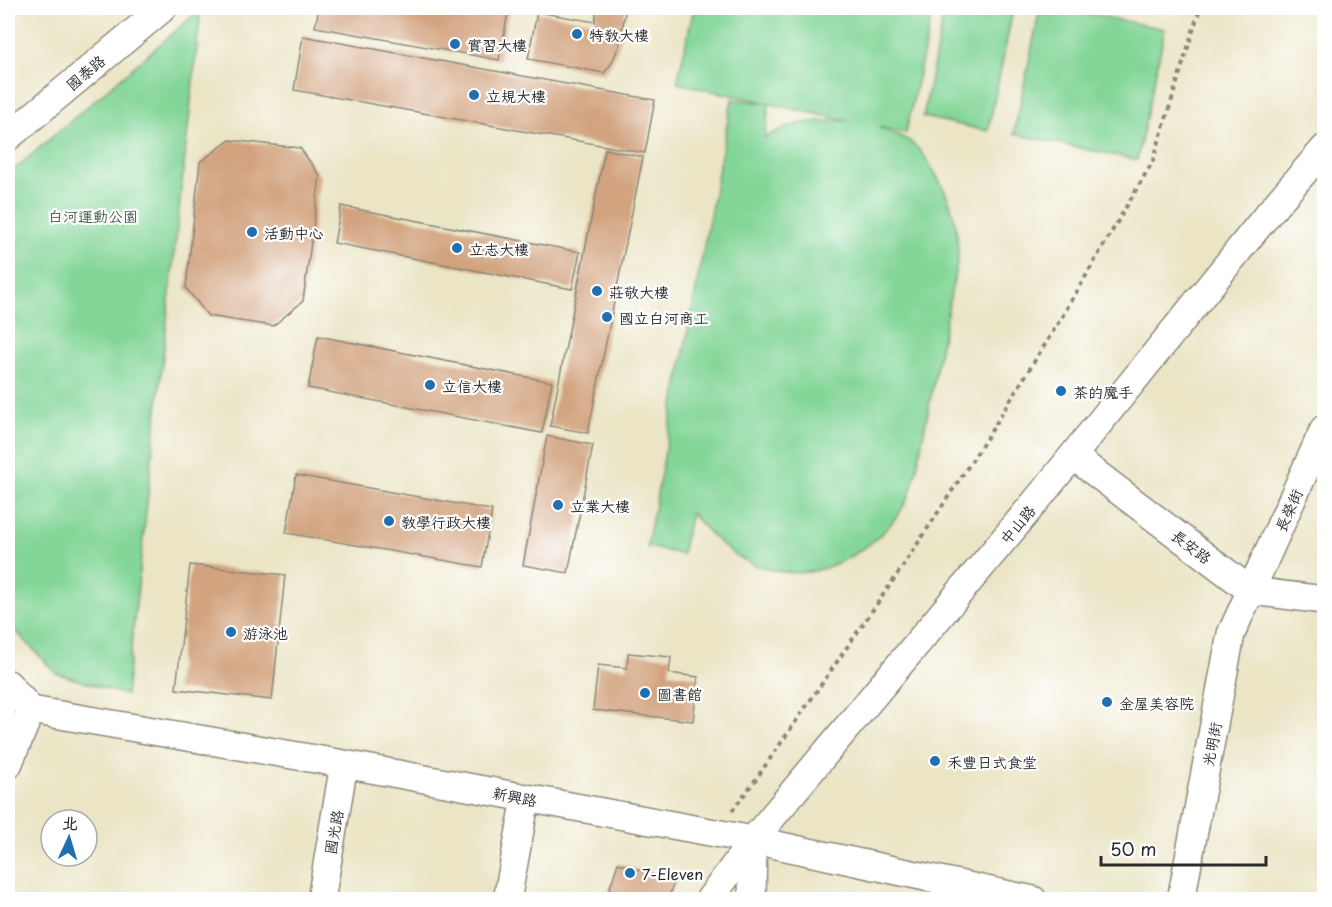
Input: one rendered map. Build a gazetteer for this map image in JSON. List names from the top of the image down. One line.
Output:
{"streets":{"street":["國泰路","長榮街","中山路","長安路","光明街","新興路","國光路"]},"crossings":[["長榮街","長安路"],["長榮街","光明街"],["中山路","長安路"],["中山路","新興路"],["長安路","光明街"],["新興路","國光路"]],"parks":["白河運動公園"],"places":["特教大樓","實習大樓","立規大樓","活動中心","立志大樓","莊敬大樓","國立白河商工","立信大樓","茶的魔手","立業大樓","教學行政大樓","游泳池","圖書館","金屋美容院","禾豐日式食堂","7-Eleven"],"scale_bar":"50 m","north":"top"}
